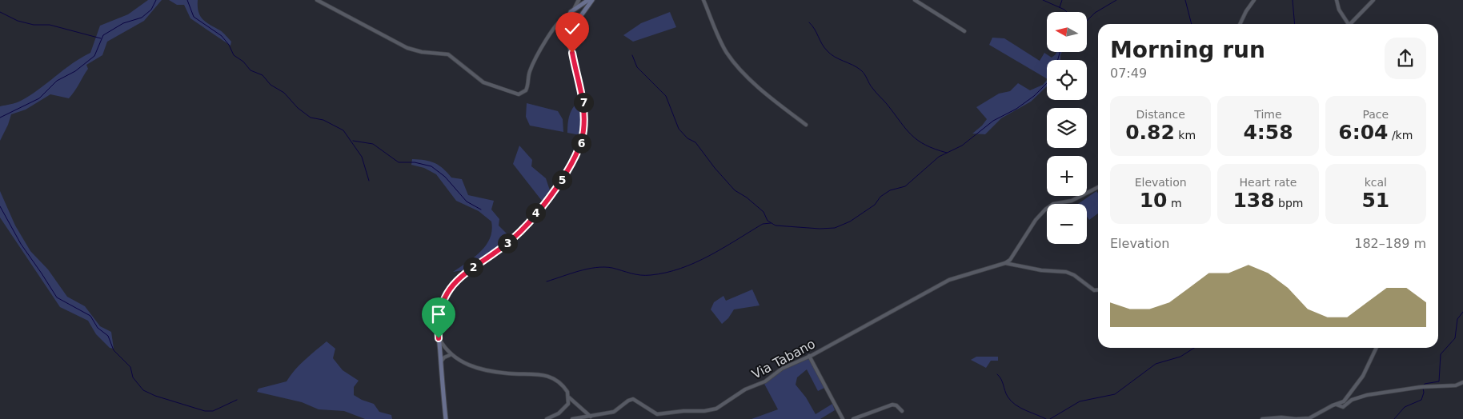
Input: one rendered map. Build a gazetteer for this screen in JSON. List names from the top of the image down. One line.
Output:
{"streets":{"street":["Via Tabano"]},"north":"left","page":{"map_buttons":["+","−"],"heading":["Morning run","07:49"],"stats":[["Distance","0.82 km"],["Time","4:58"],["Pace","6:04 /km"],["Elevation","10 m"],["Heart rate","138 bpm"],["kcal","51"]],"pins":["7","6","5","4","3","2"],"chart":["Elevation","182–189 m"]}}
